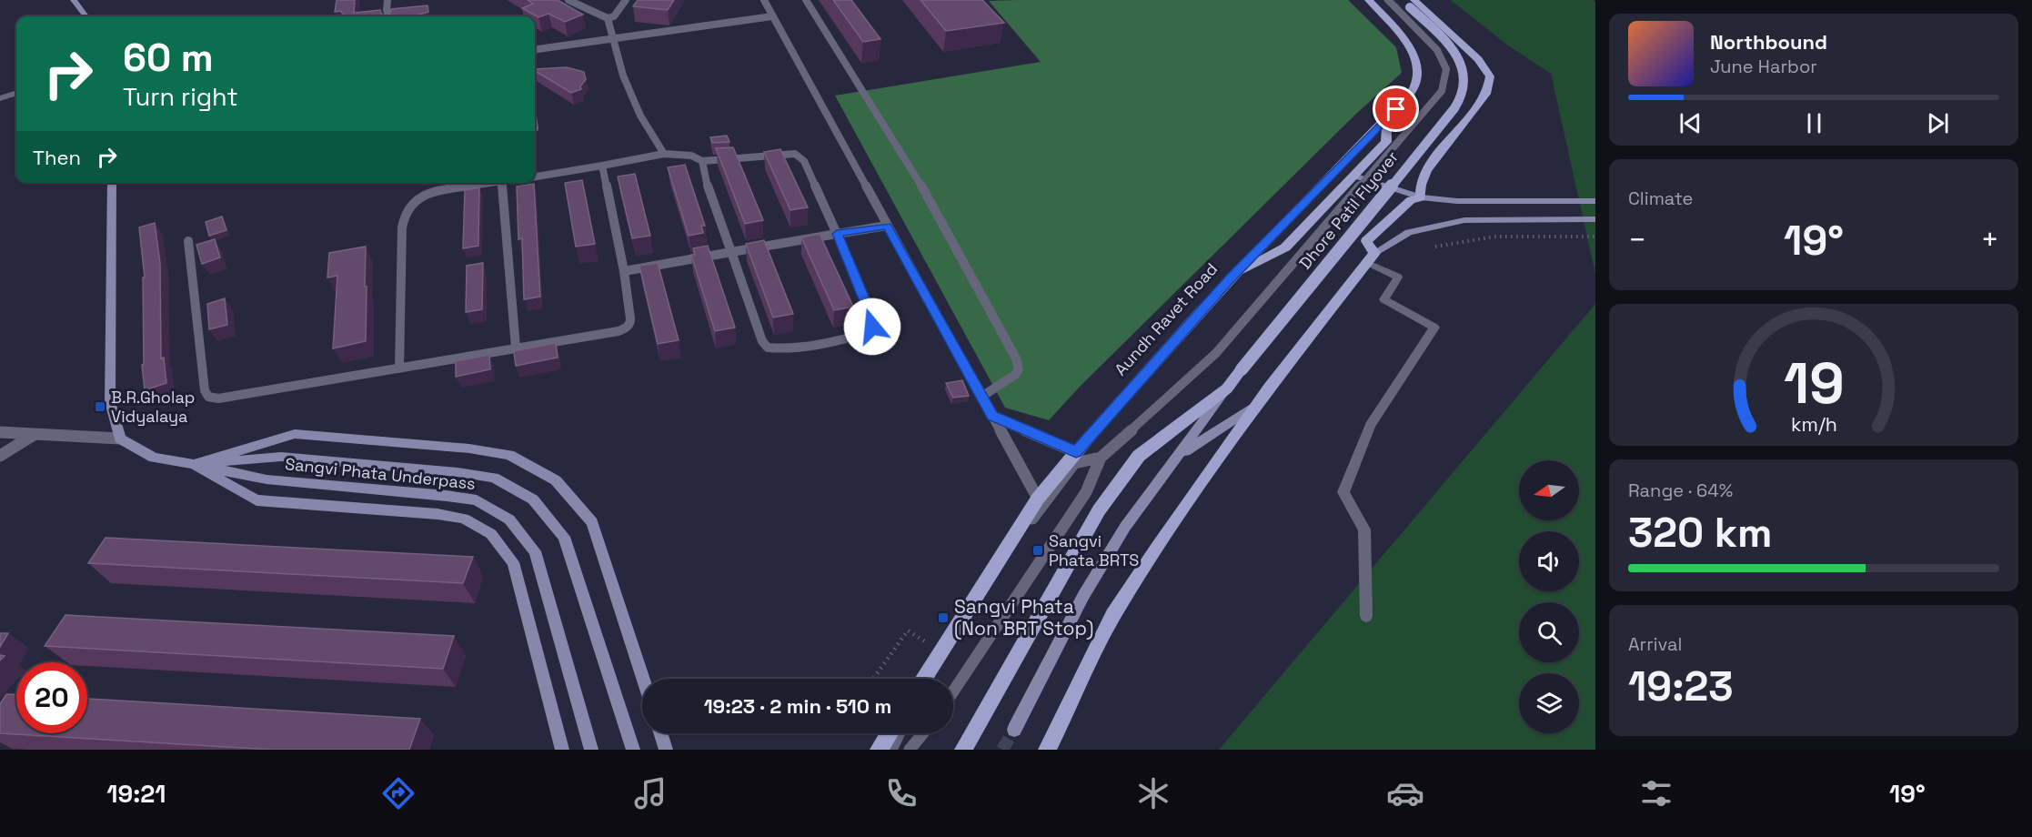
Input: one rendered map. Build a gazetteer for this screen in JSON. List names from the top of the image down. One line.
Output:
{"streets":{"main road":["Dhore Patil Flyover","Aundh Ravet Road","Sangvi Phata Underpass"]},"places":{"transit":["B.R.Gholap Vidyalaya","Sangvi Phata BRTS","Sangvi Phata (Non BRT Stop)"]},"north":"left","page":{"turn":["60 m","Turn right"],"song":["Northbound","June Harbor"],"then":"Then","tile":["Climate",["Range · 64%","320 km"],["Arrival","19:23"]],"heat":["−","19°","+"],"limit":"20","trip":"19:23 · 2 min · 510 m","tabs":["19:21","19°"],"gauge":["19","km/h"]}}
